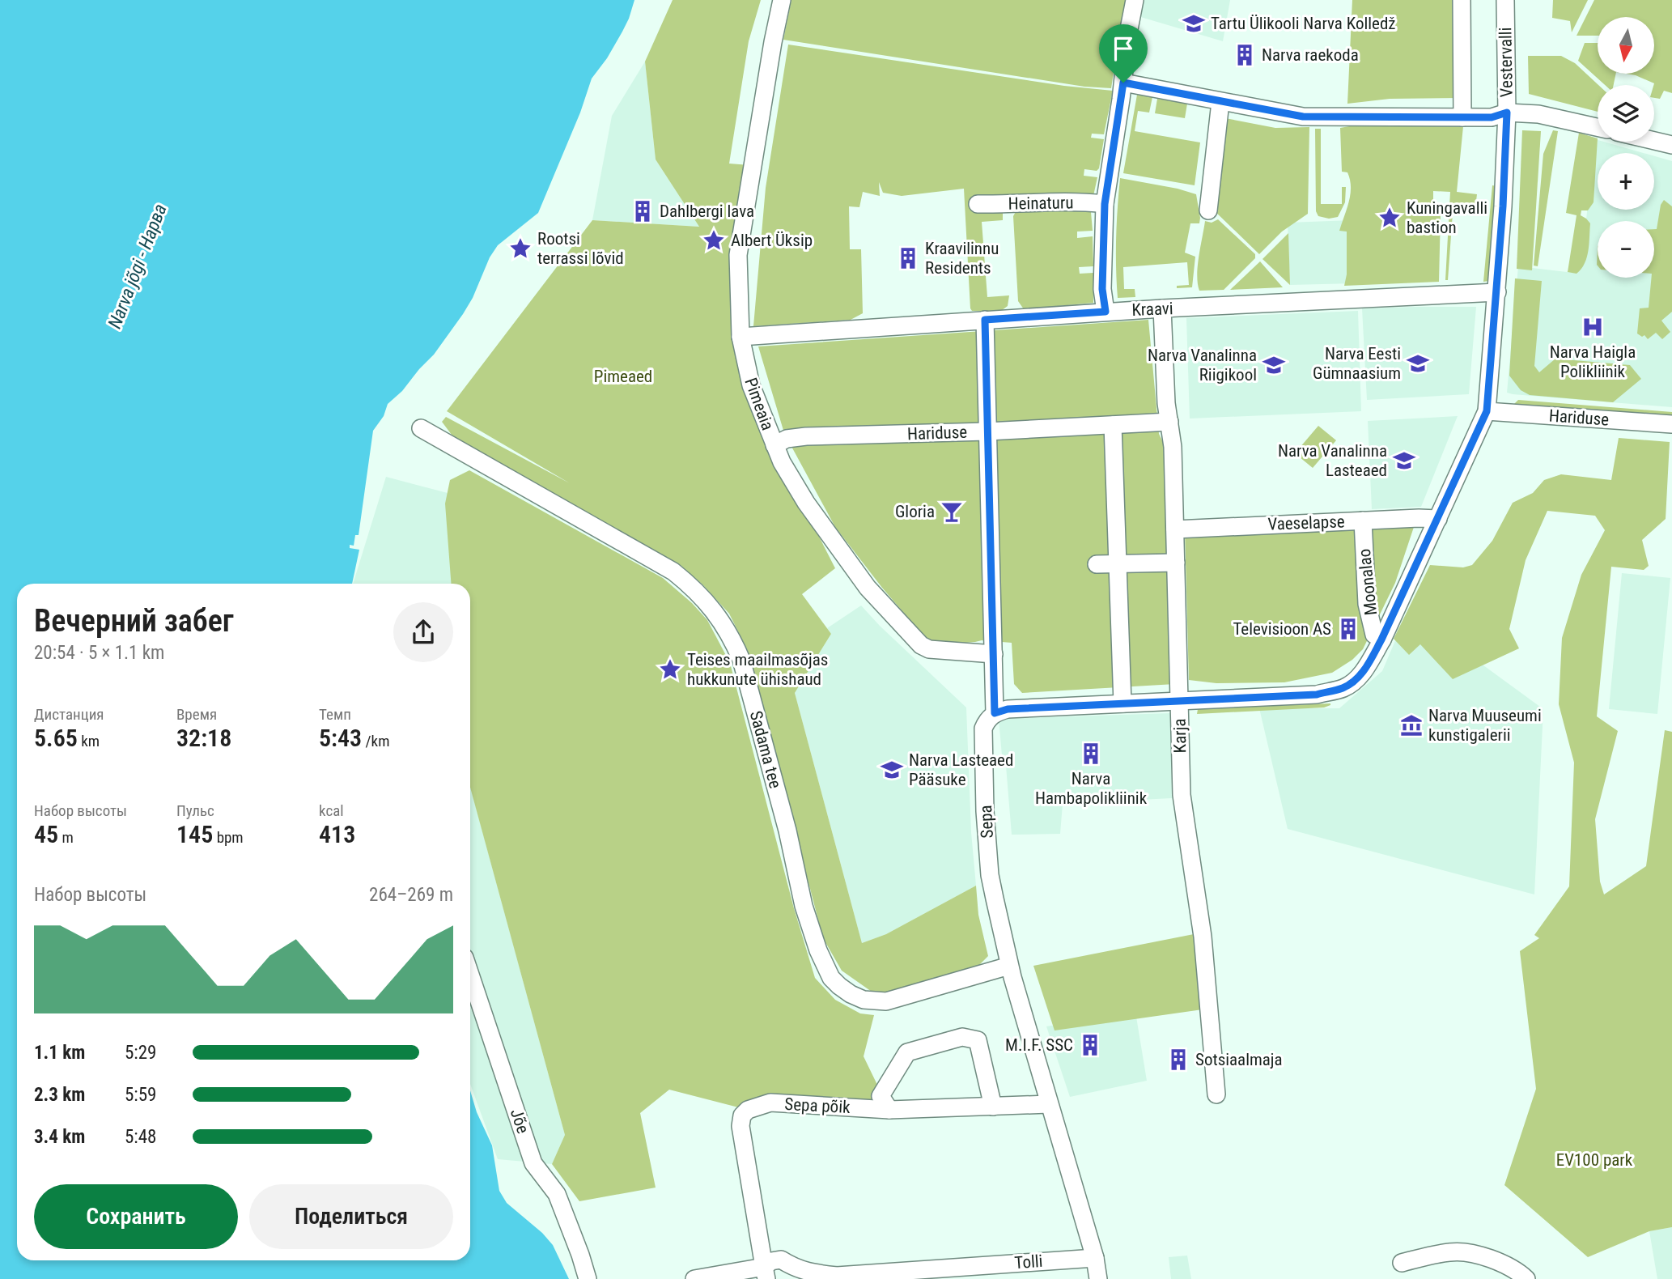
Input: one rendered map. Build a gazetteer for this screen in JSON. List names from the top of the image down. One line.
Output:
{"streets":{"street":["Vestervalli","Heinaturu","Kraavi","Pimeaia","Hariduse","Vaeselapse","Moonalao","Karja","Sadama tee","Sepa","Sepa põik","Jõe","Tolli"]},"crossings":[["Vestervalli","Kraavi"],["Vestervalli","Hariduse"],["Vestervalli","Vaeselapse"],["Vestervalli","Moonalao"],["Vestervalli","Karja"],["Vestervalli","Sepa"],["Kraavi","Pimeaia"],["Kraavi","Karja"],["Kraavi","Sepa"],["Pimeaia","Hariduse"],["Pimeaia","Sepa"],["Hariduse","Karja"],["Hariduse","Sepa"],["Vaeselapse","Moonalao"],["Vaeselapse","Karja"],["Sadama tee","Sepa"],["Sepa","Sepa põik"],["Sepa","Tolli"],["Sepa põik","Tolli"]],"water":["Narva jõgi - Нарва"],"parks":["Pimeaed","EV100 park"],"places":{"school or university":["Tartu Ülikooli Narva Kolledž","Narva Eesti Gümnaasium","Narva Vanalinna Riigikool","Narva Vanalinna Lasteaed","Narva Lasteaed Pääsuke"],"building":["Narva raekoda","Dahlbergi lava","Kraavilinnu Residents","Televisioon AS","Narva Hambapolikliinik","M.I.F. SSC","Sotsiaalmaja"],"place":["Kuningavalli bastion","Albert Üksip","Rootsi terrassi lõvid","Teises maailmasõjas hukkunute ühishaud"],"hospital":["Narva Haigla Polikliinik"],"bar":["Gloria"],"museum":["Narva Muuseumi kunstigalerii"]},"north":"bottom","page":{"map_buttons":["+","−"],"heading":["Вечерний забег","20:54 · 5 × 1.1 km"],"stats":[["Дистанция","5.65 km"],["Время","32:18"],["Темп","5:43 /km"],["Набор высоты","45 m"],["Пульс","145 bpm"],["kcal","413"]],"chart":["Набор высоты","264–269 m"],"list":[{"name":"1.1 km","note":"5:29"},{"name":"2.3 km","note":"5:59"},{"name":"3.4 km","note":"5:48"}],"buttons":["Сохранить","Поделиться"]}}
